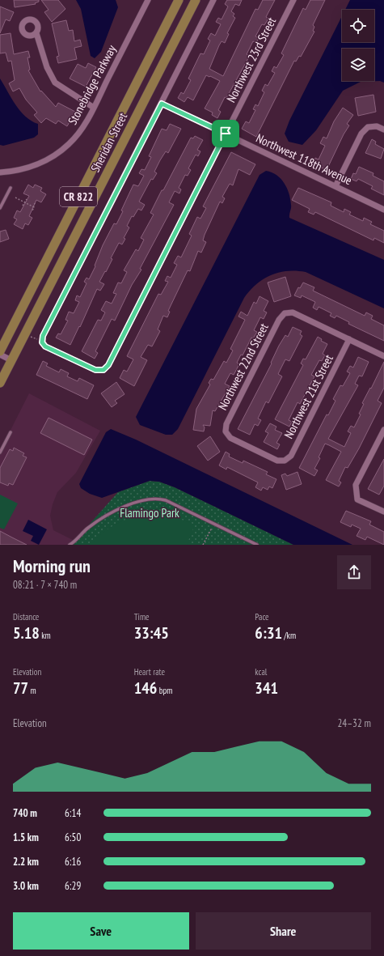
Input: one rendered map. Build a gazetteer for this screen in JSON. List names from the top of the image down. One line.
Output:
{"streets":{"main road":["Sheridan Street","CR 822"],"street":["Northwest 23rd Street","Stonebridge Parkway","Northwest 118th Avenue","Northwest 22nd Street","Northwest 21st Street"]},"crossings":[["Northwest 23rd Street","Northwest 118th Avenue"],["Northwest 22nd Street","Northwest 21st Street"]],"parks":["Flamingo Park"],"page":{"heading":["Morning run","08:21 · 7 × 740 m"],"stats":[["Distance","5.18 km"],["Time","33:45"],["Pace","6:31 /km"],["Elevation","77 m"],["Heart rate","146 bpm"],["kcal","341"]],"chart":["Elevation","24–32 m"],"list":[{"name":"740 m","note":"6:14"},{"name":"1.5 km","note":"6:50"},{"name":"2.2 km","note":"6:16"},{"name":"3.0 km","note":"6:29"}],"buttons":["Save","Share"]}}
